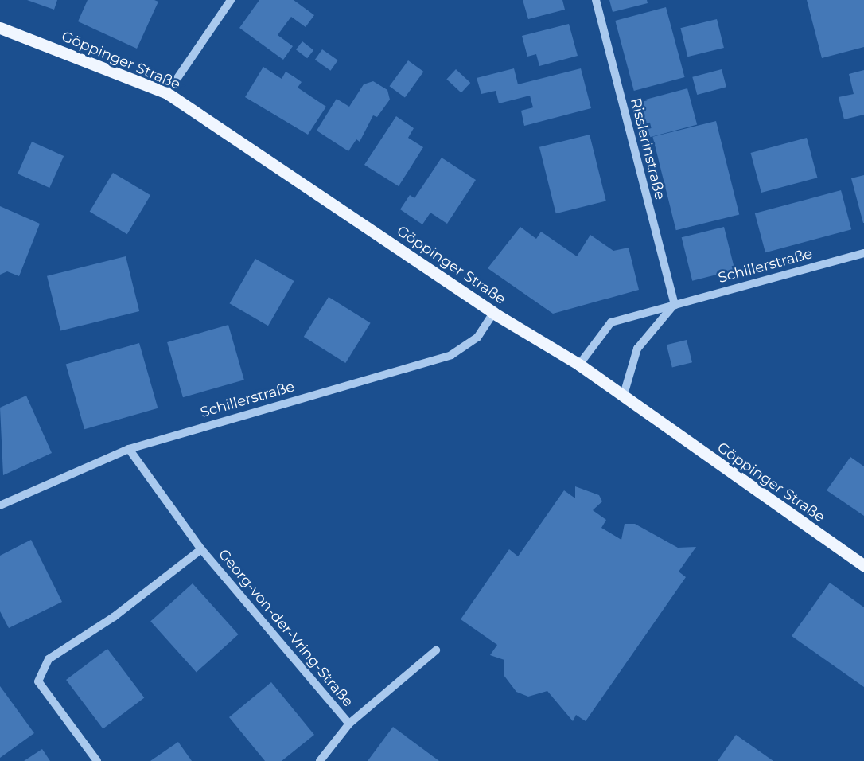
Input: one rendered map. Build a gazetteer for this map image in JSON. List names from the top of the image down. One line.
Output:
{"streets":{"main road":["Göppinger Straße"],"street":["Risslerinstraße","Schillerstraße","Georg-von-der-Vring-Straße"]},"crossings":[["Göppinger Straße","Schillerstraße"],["Risslerinstraße","Schillerstraße"],["Schillerstraße","Georg-von-der-Vring-Straße"]]}
